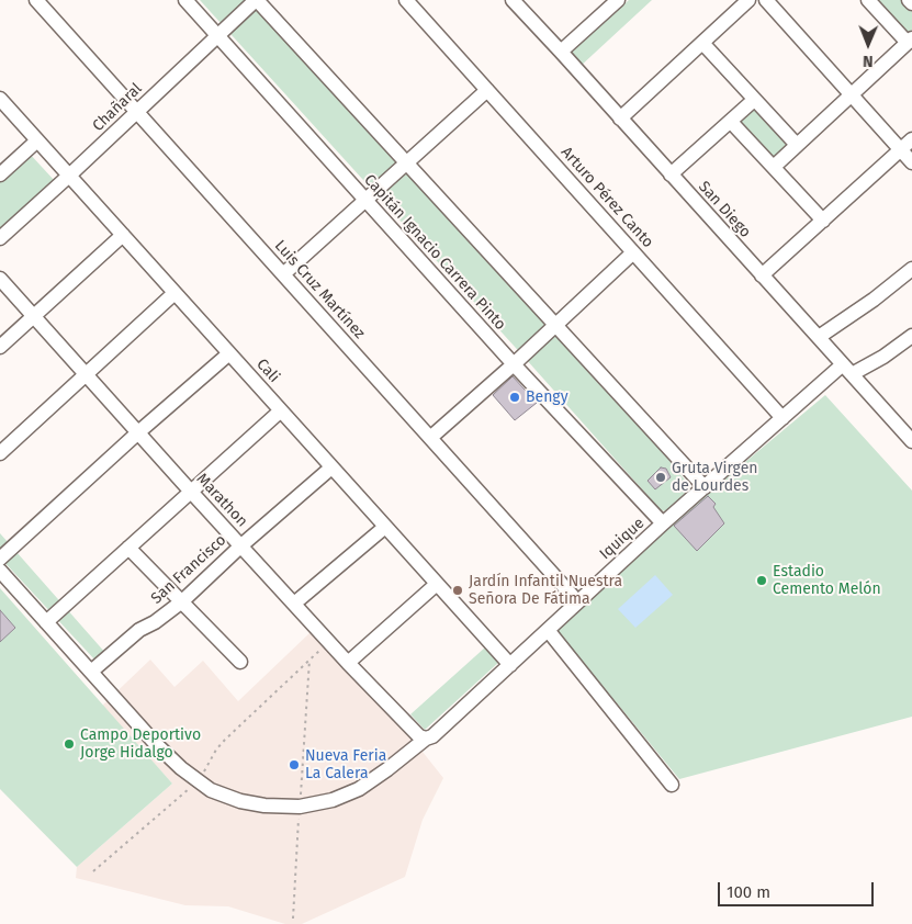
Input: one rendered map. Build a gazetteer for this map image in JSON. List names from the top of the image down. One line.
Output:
{"streets":{"street":["Chañaral","Arturo Pérez Canto","San Diego","Capitán Ignacio Carrera Pinto","Luis Cruz Martínez","Cali","Marathon","Iquique","San Francisco"]},"crossings":[["Chañaral","Capitán Ignacio Carrera Pinto"],["Chañaral","Luis Cruz Martínez"],["Chañaral","Cali"],["Arturo Pérez Canto","Iquique"],["San Diego","Iquique"],["Capitán Ignacio Carrera Pinto","Iquique"],["Luis Cruz Martínez","Iquique"],["Cali","Iquique"],["Cali","San Francisco"],["Marathon","Iquique"],["Marathon","San Francisco"],["Iquique","San Francisco"]],"places":["Bengy","Gruta Virgen de Lourdes","Estadio Cemento Melón","Jardín Infantil Nuestra Señora De Fátima","Campo Deportivo Jorge Hidalgo","Nueva Feria La Calera"],"scale_bar":"100 m","north":"bottom"}
